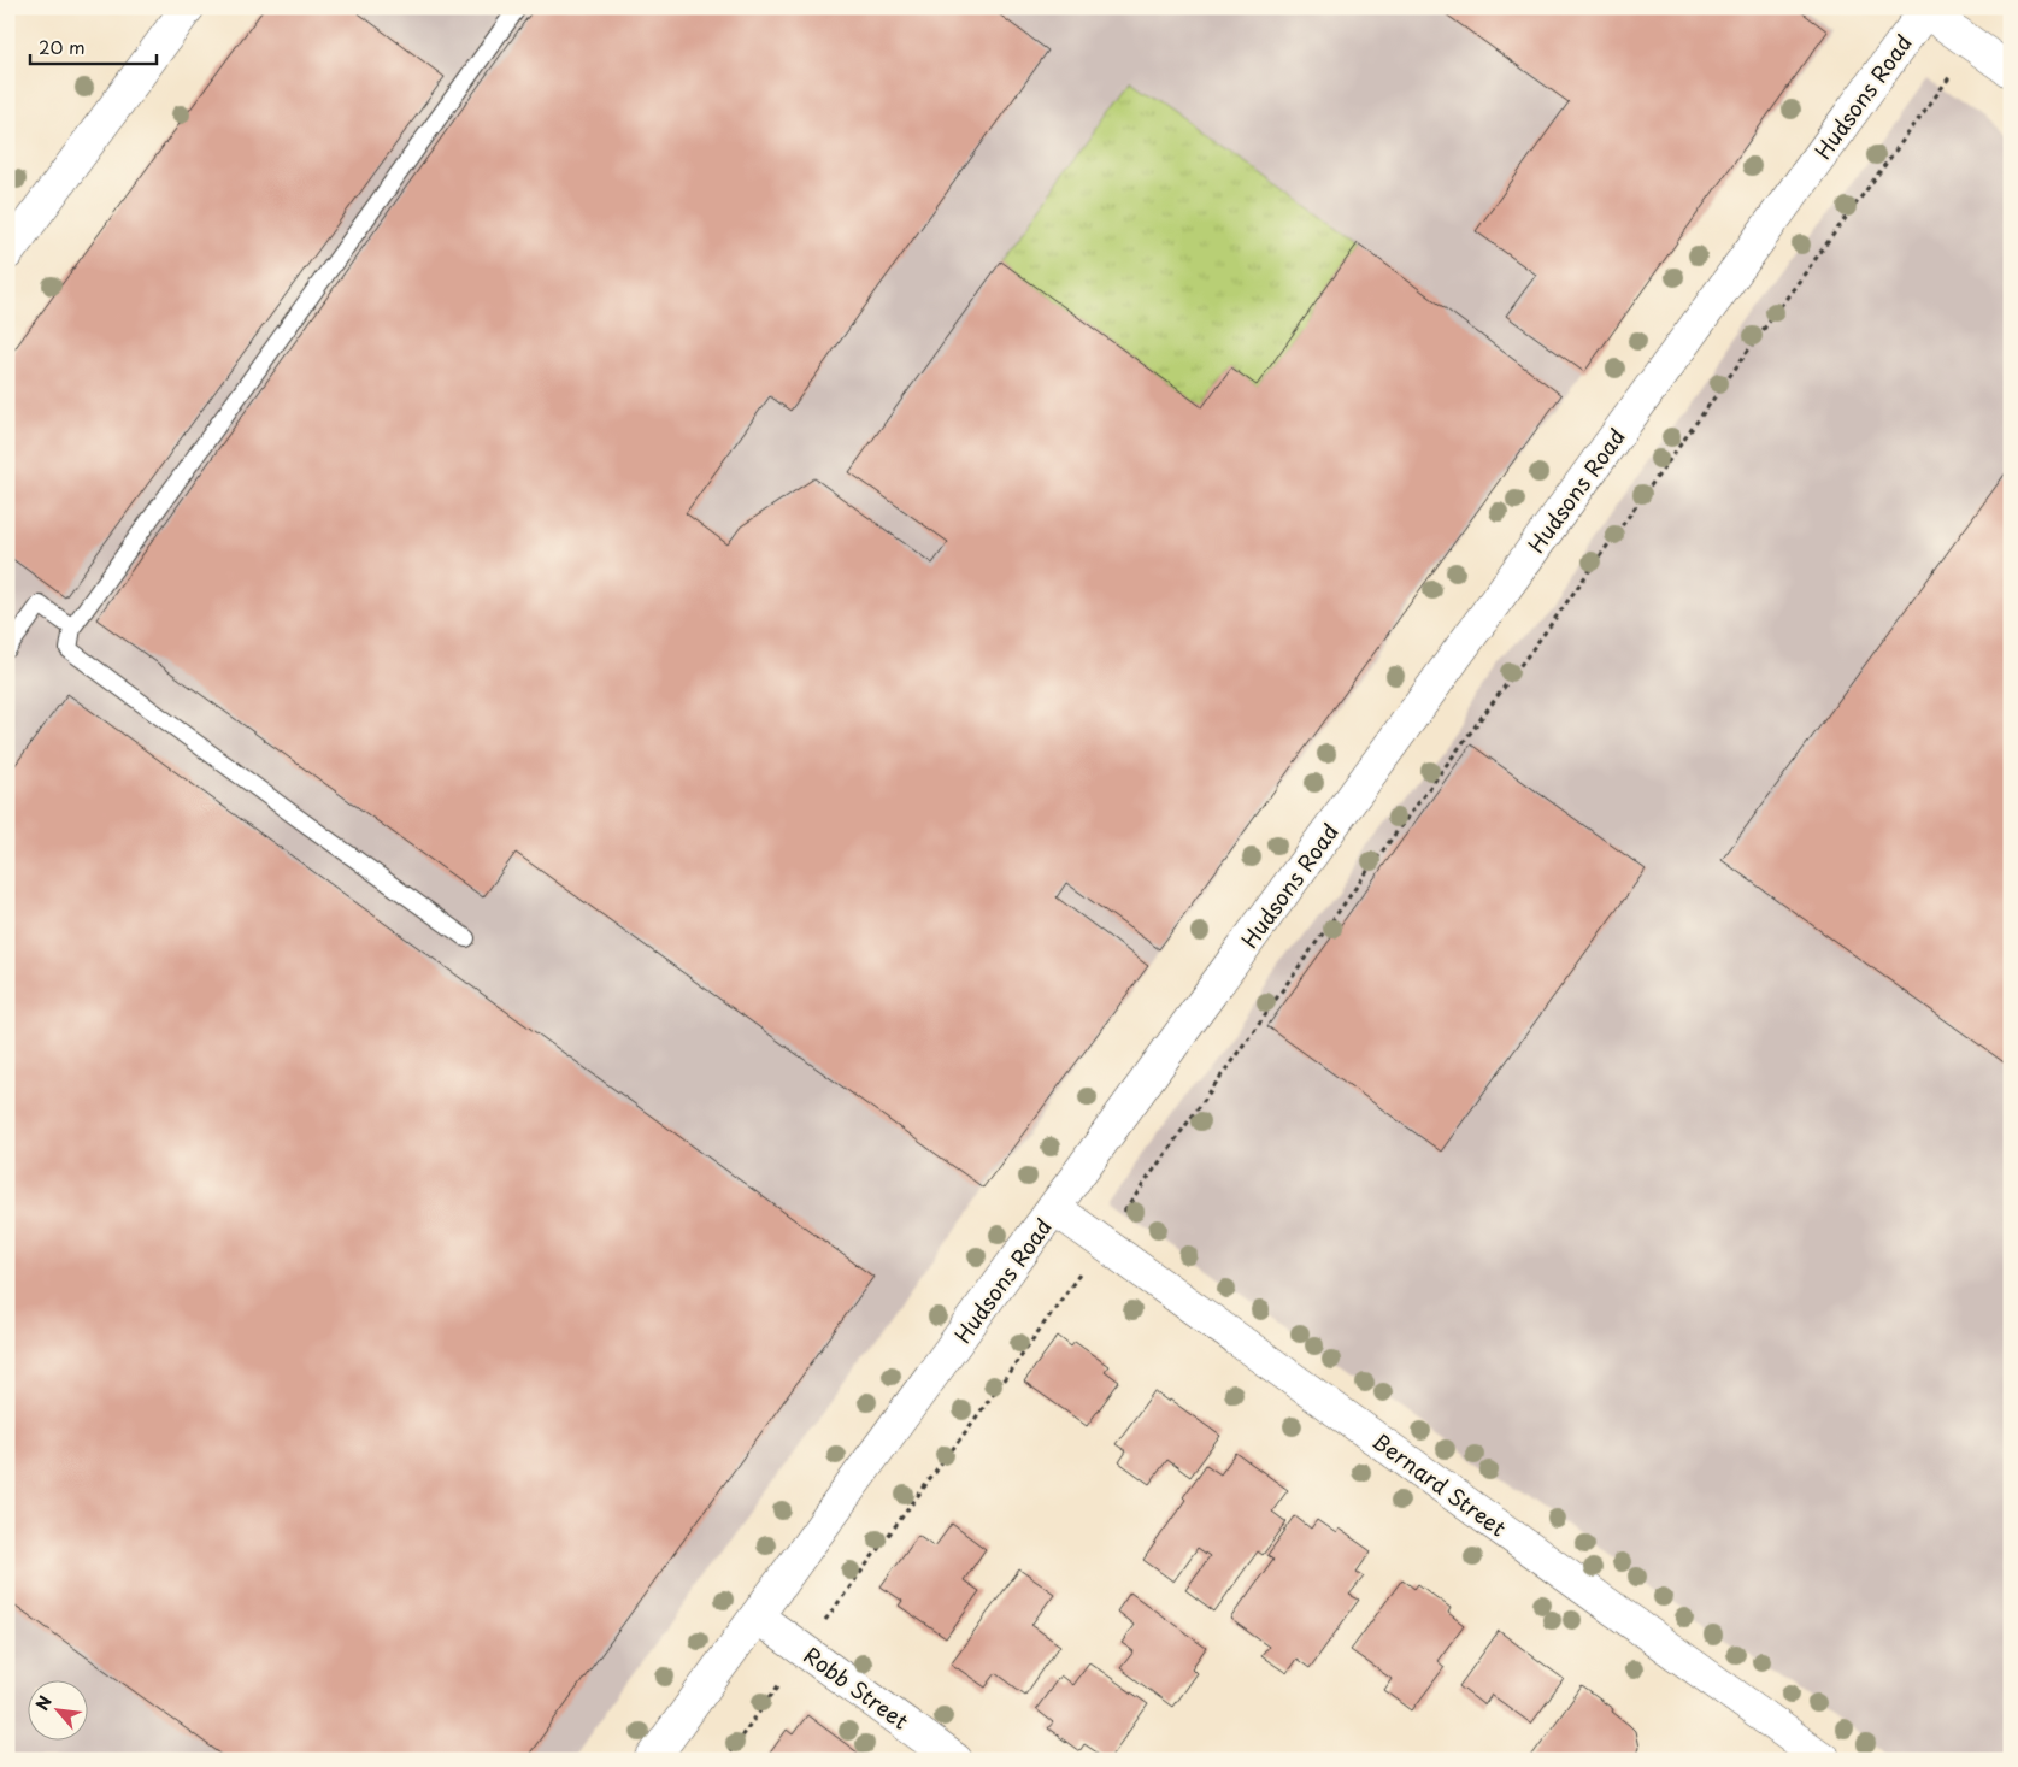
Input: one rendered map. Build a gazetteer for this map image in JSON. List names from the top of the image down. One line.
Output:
{"streets":{"street":["Hudsons Road","Bernard Street","Robb Street"]},"crossings":[["Hudsons Road","Bernard Street"],["Hudsons Road","Robb Street"]],"scale_bar":"20 m","north":"top left"}
